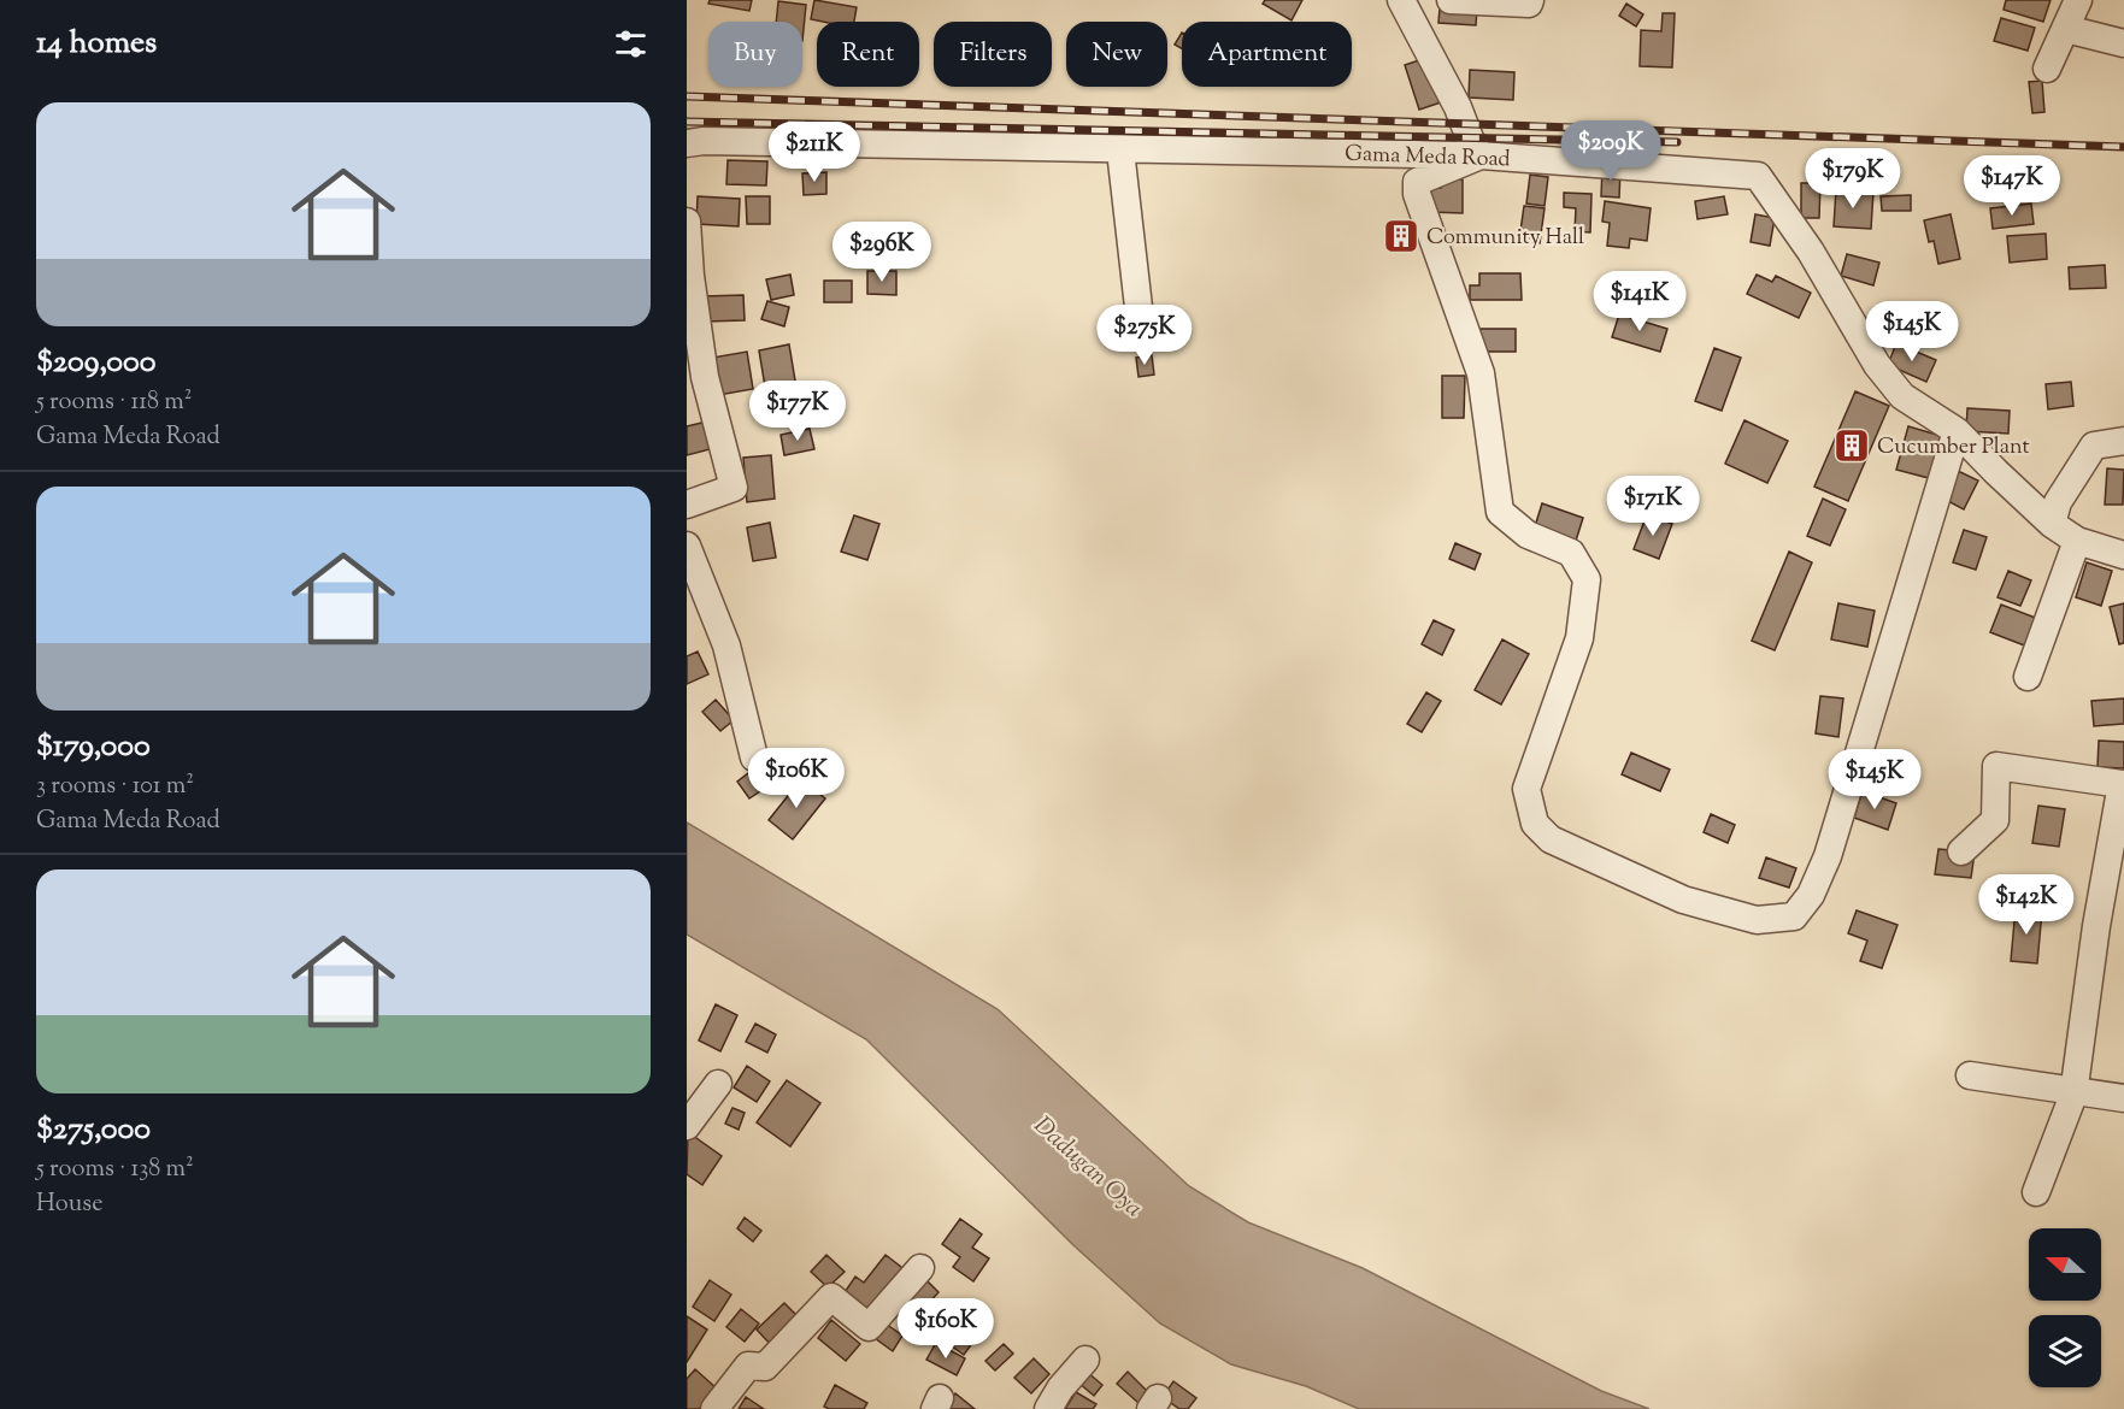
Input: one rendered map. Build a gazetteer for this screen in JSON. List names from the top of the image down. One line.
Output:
{"streets":{"street":["Gama Meda Road"]},"water":["Dadugan Oya"],"places":{"building":["Community Hall","Cucumber Plant"]},"north":"left","page":{"heading":"14 homes","chip":["Buy","Rent","Filters","New","Apartment"],"list":[{"name":"$209,000","note":"5 rooms · 118 m² · Gama Meda Road"},{"name":"$179,000","note":"3 rooms · 101 m² · Gama Meda Road"},{"name":"$275,000","note":"5 rooms · 138 m² · House"}],"price":["$209K","$211K","$179K","$147K","$296K","$141K","$145K","$275K","$177K","$171K","$106K","$145K","$142K","$160K"]}}
